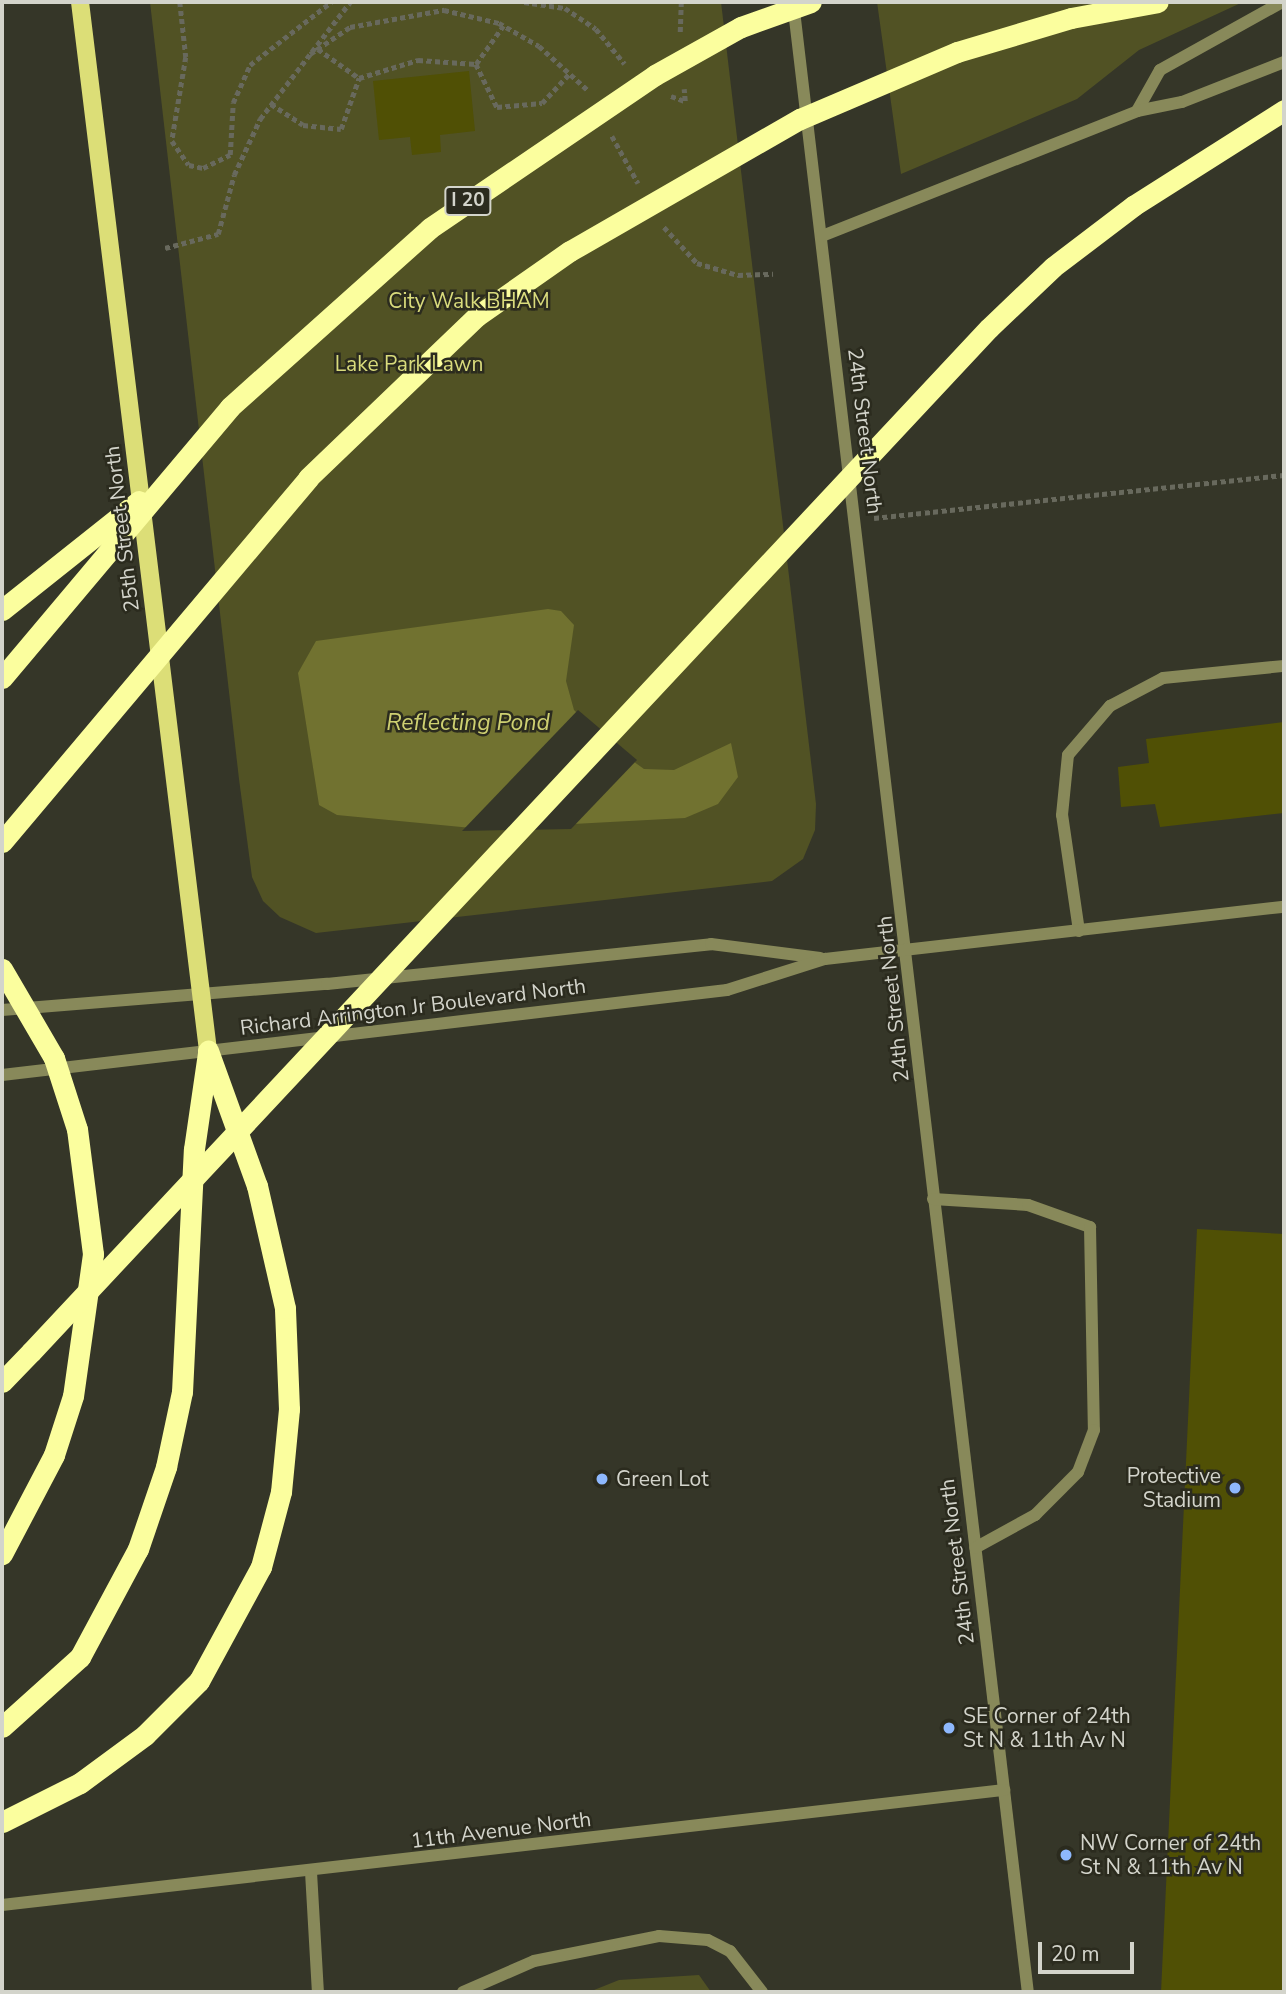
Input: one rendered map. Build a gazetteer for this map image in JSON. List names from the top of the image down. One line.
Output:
{"streets":{"highway":["I 20"],"main road":["25th Street North"],"street":["24th Street North","Richard Arrington Jr Boulevard North","11th Avenue North"]},"crossings":[["24th Street North","Richard Arrington Jr Boulevard North"],["24th Street North","11th Avenue North"],["25th Street North","Richard Arrington Jr Boulevard North"]],"water":["Reflecting Pond"],"parks":["City Walk BHAM","Lake Park Lawn"],"places":["Green Lot","Protective Stadium","SE Corner of 24th St N & 11th Av N","NW Corner of 24th St N & 11th Av N"],"scale_bar":"20 m"}
